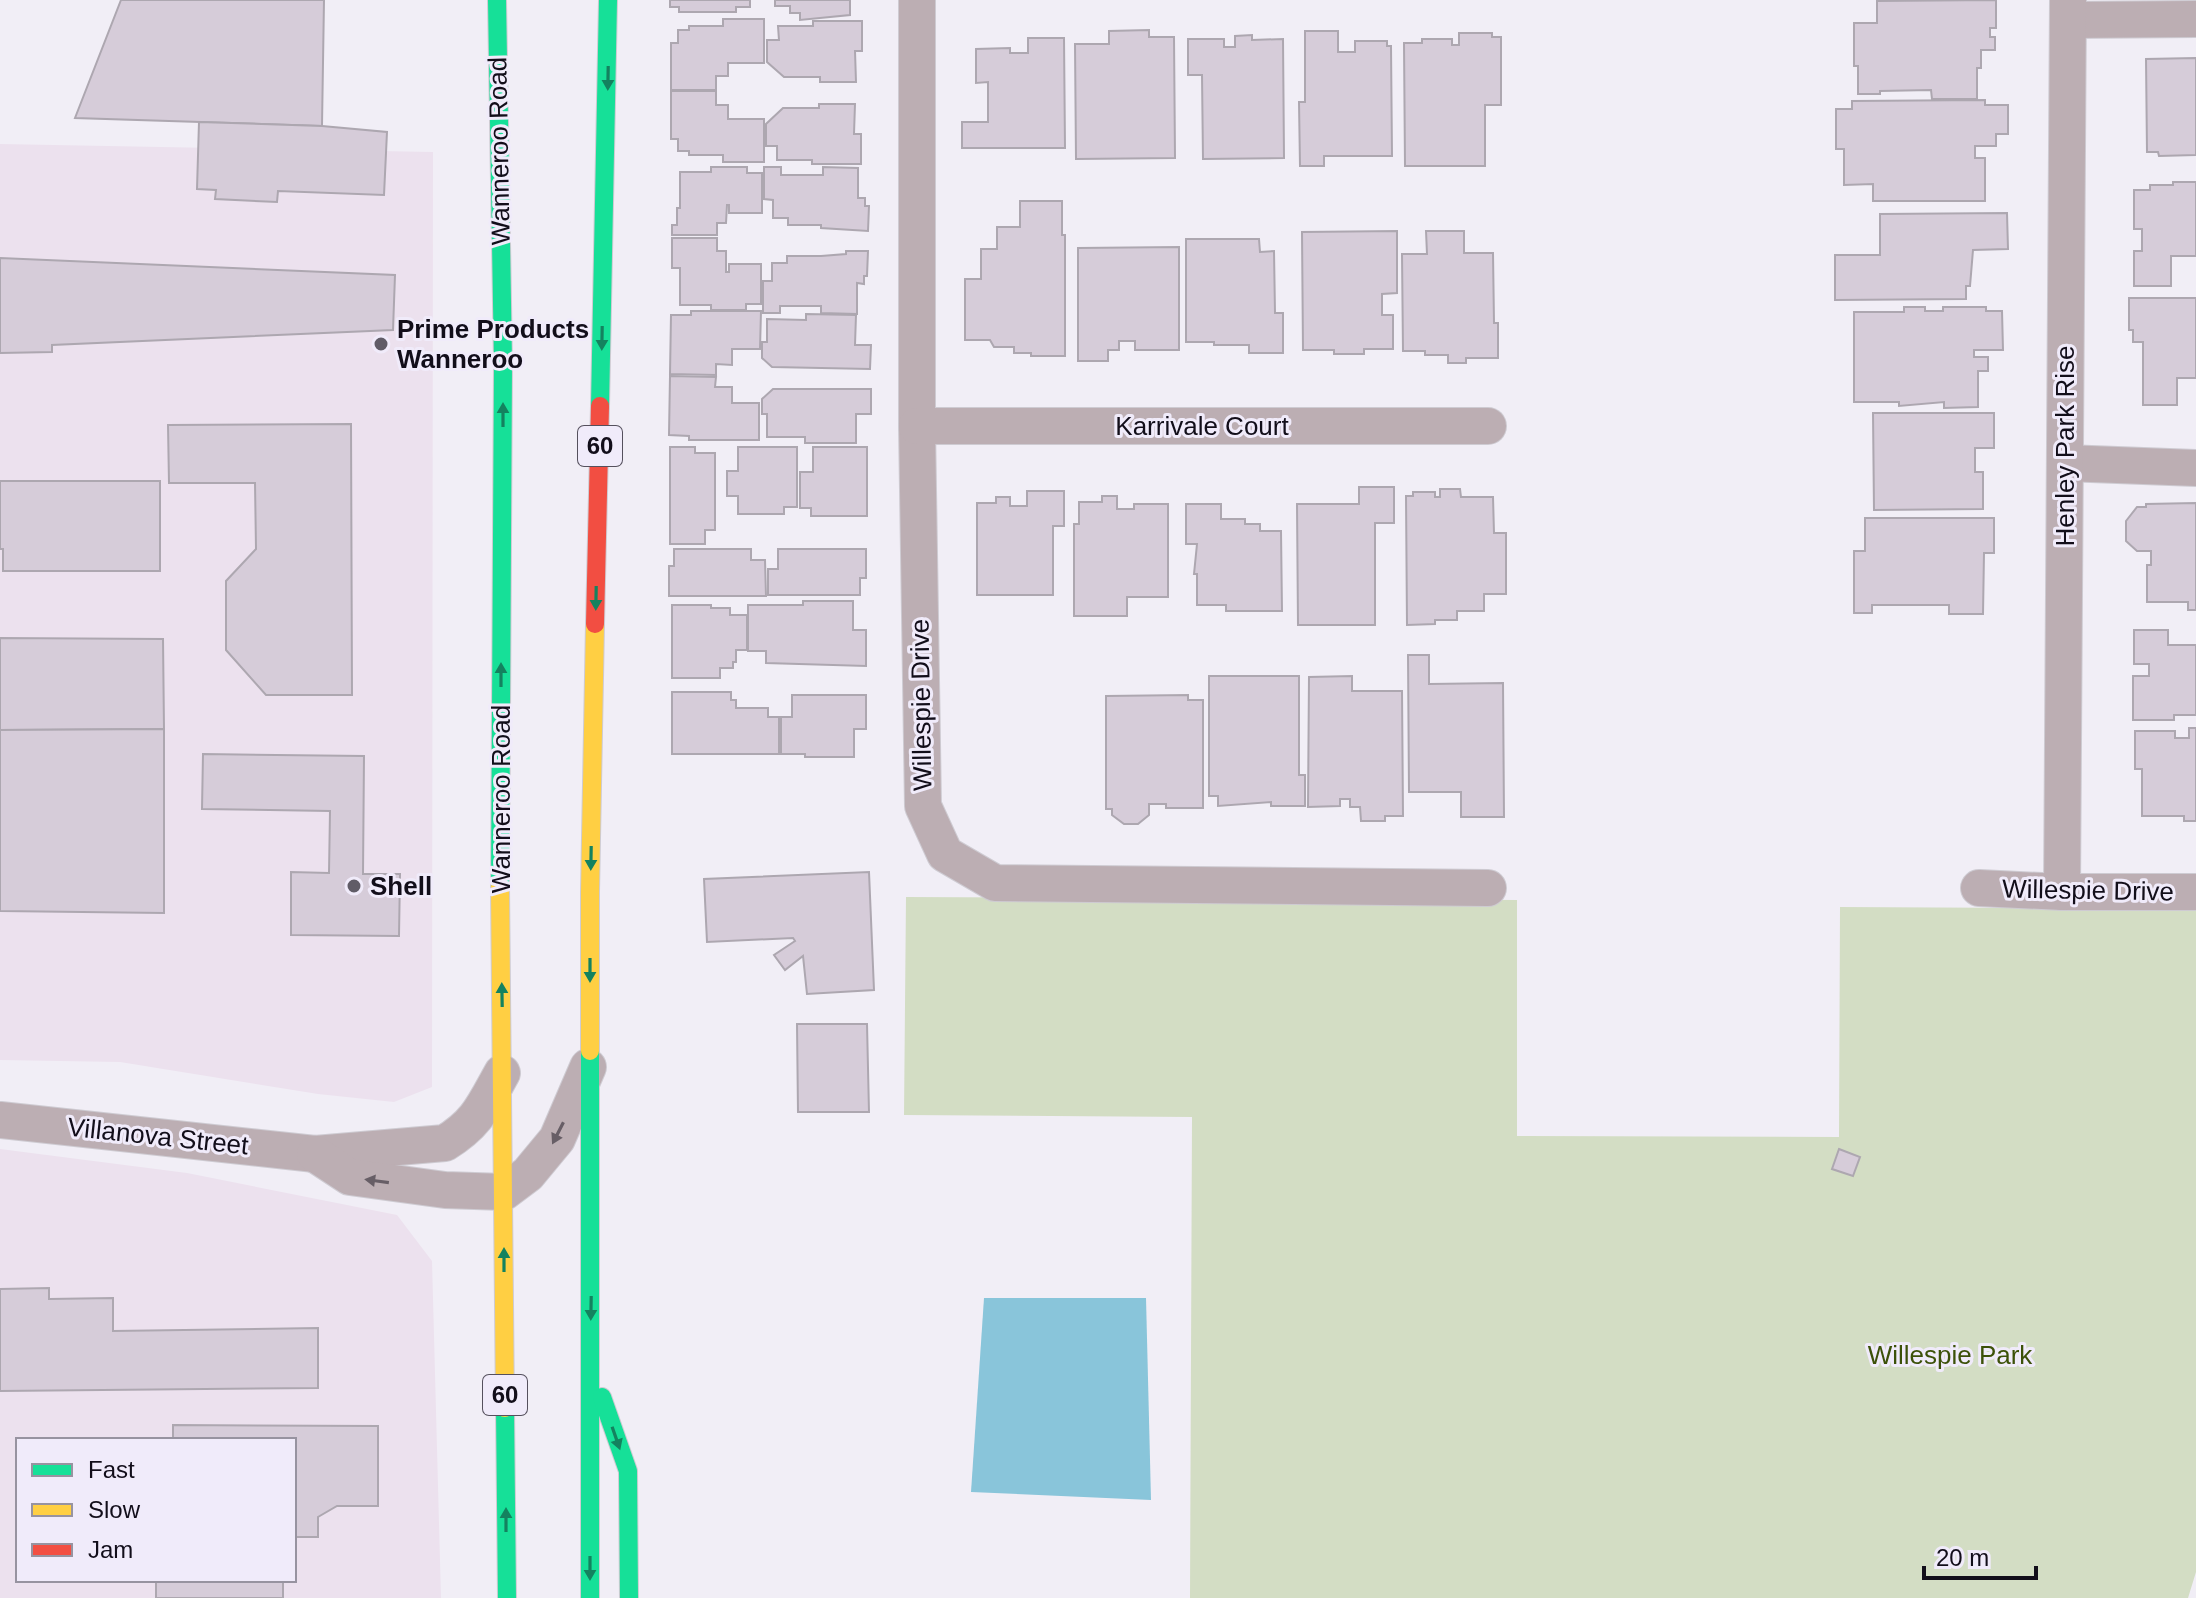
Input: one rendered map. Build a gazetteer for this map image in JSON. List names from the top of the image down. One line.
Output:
{"streets":{"highway":["Wanneroo Road","60"],"street":["Karrivale Court","Henley Park Rise","Willespie Drive","Villanova Street"]},"crossings":[["Wanneroo Road","60"],["Wanneroo Road","Villanova Street"],["Karrivale Court","Willespie Drive"],["Henley Park Rise","Willespie Drive"]],"parks":["Willespie Park"],"places":["Prime Products Wanneroo","Shell"],"legend":["Fast","Slow","Jam"],"scale_bar":"20 m"}
